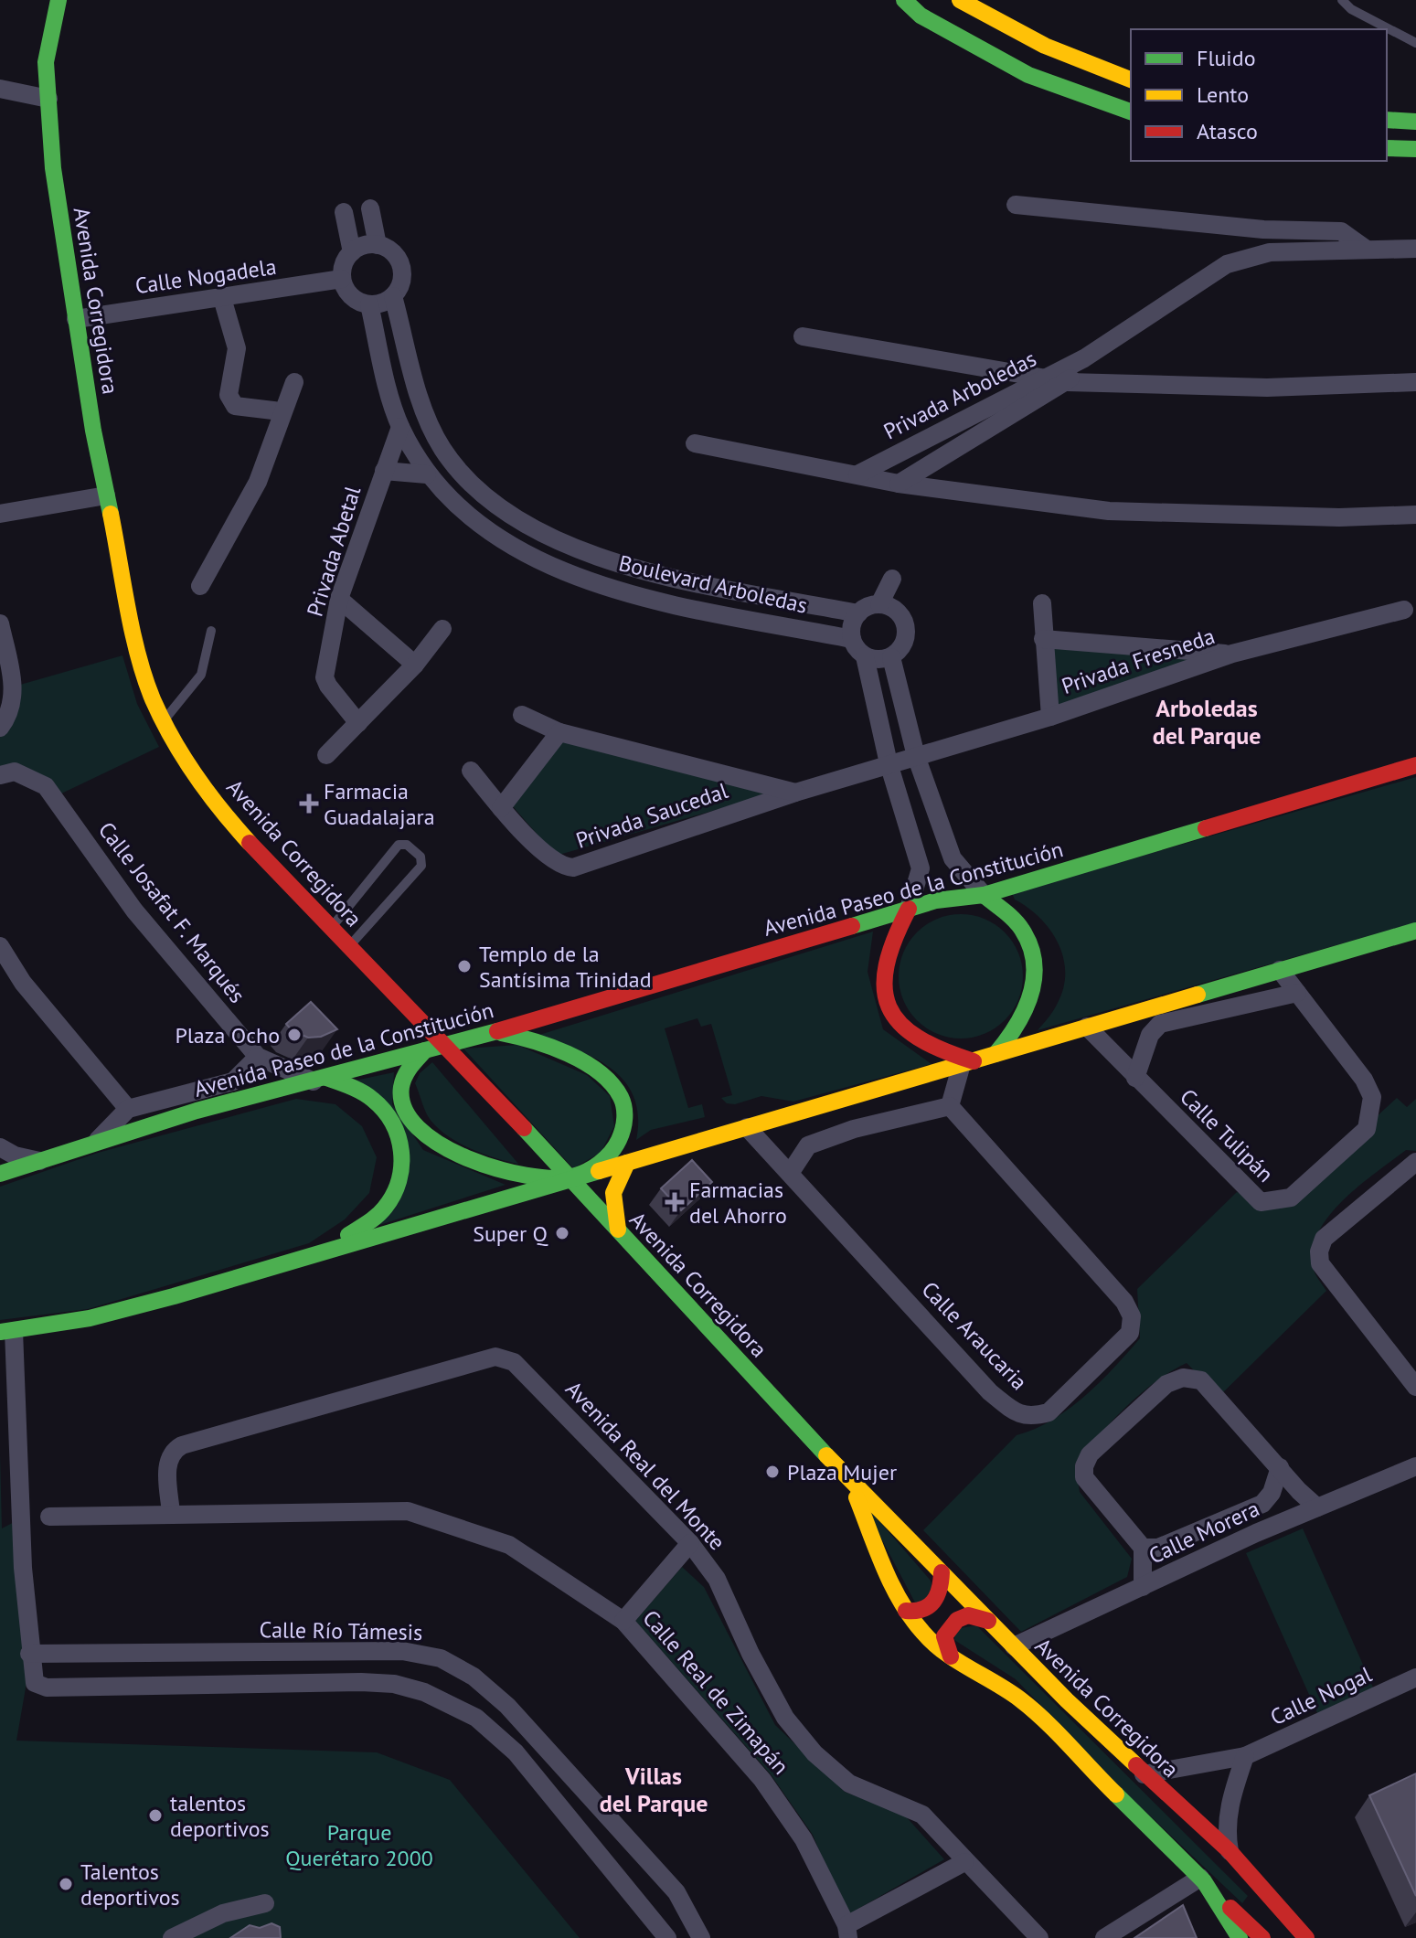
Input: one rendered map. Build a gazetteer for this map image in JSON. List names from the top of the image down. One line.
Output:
{"streets":{"main road":["Avenida Corregidora","Avenida Paseo de la Constitución"],"street":["Calle Nogadela","Privada Arboledas","Privada Abetal","Boulevard Arboledas","Privada Fresneda","Privada Saucedal","Calle Josafat F. Marqués","Calle Tulipán","Calle Araucaria","Avenida Real del Monte","Calle Morera","Calle Río Támesis","Calle Real de Zimapán","Calle Nogal"]},"crossings":[["Calle Nogadela","Avenida Corregidora"],["Calle Nogadela","Boulevard Arboledas"],["Avenida Corregidora","Avenida Paseo de la Constitución"],["Avenida Corregidora","Calle Morera"],["Avenida Corregidora","Calle Nogal"],["Privada Abetal","Boulevard Arboledas"],["Privada Fresneda","Privada Saucedal"],["Avenida Paseo de la Constitución","Calle Josafat F. Marqués"],["Avenida Real del Monte","Calle Real de Zimapán"]],"districts":["Arboledas del Parque","Villas del Parque"],"parks":["Parque Querétaro 2000"],"places":{"health":["Farmacia Guadalajara","Farmacias del Ahorro"],"other":["Templo de la Santísima Trinidad","Plaza Ocho","Super Q","Plaza Mujer","talentos deportivos","Talentos deportivos"]},"legend":["Fluido","Lento","Atasco"]}
